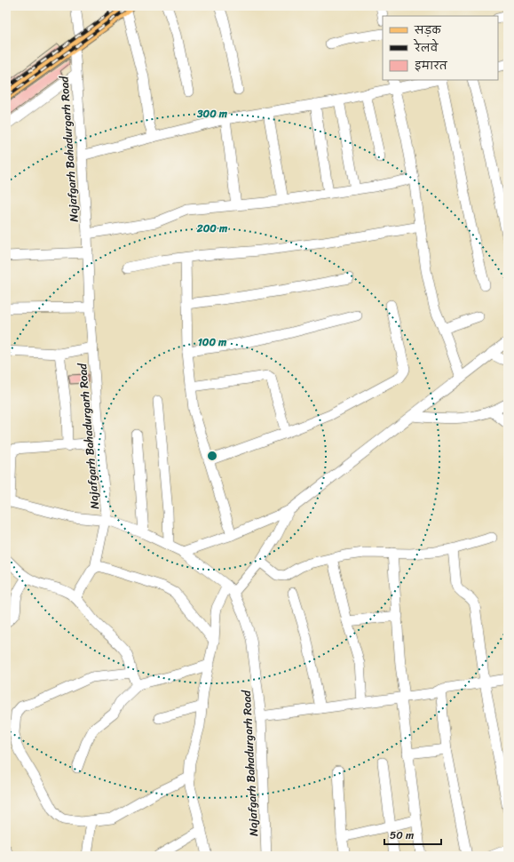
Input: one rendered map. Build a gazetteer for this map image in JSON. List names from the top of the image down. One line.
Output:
{"streets":{"street":["Najafgarh Bahadurgarh Road"]},"legend":["सड़क","रेलवे","इमारत"],"scale_bar":"50 m","rings":["300 m","200 m","100 m"]}
